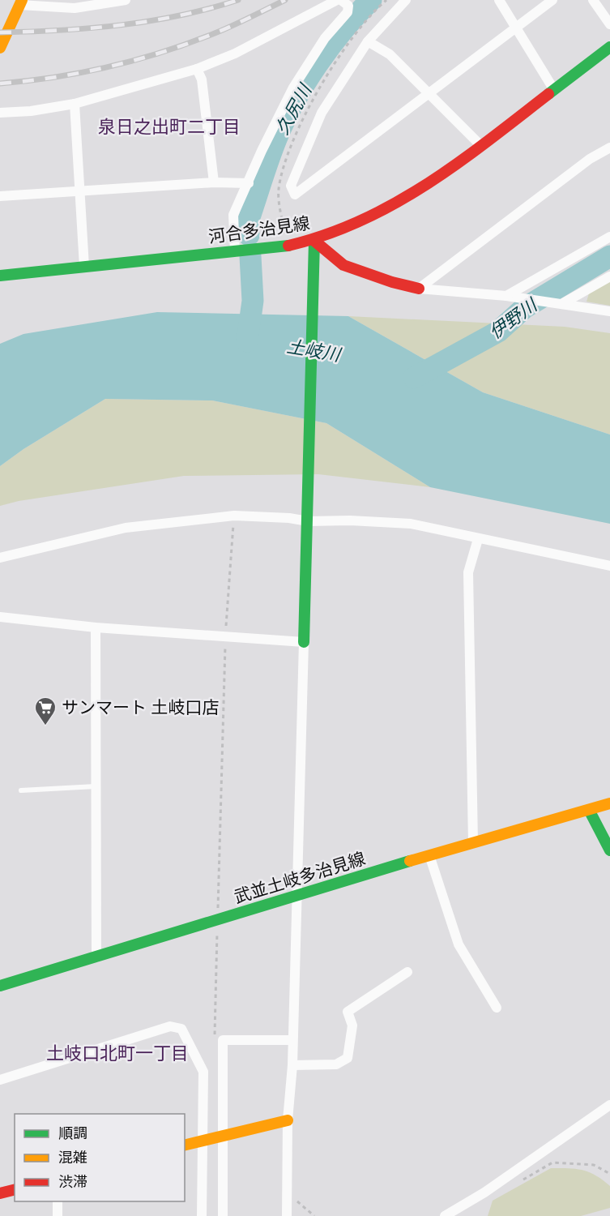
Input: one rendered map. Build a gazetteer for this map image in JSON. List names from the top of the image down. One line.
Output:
{"streets":{"main road":["河合多治見線","武並土岐多治見線"]},"districts":["泉日之出町二丁目","土岐口北町一丁目"],"water":["久尻川","伊野川","土岐川"],"places":{"supermarket":["サンマート 土岐口店"]},"legend":["順調","混雑","渋滞"]}
